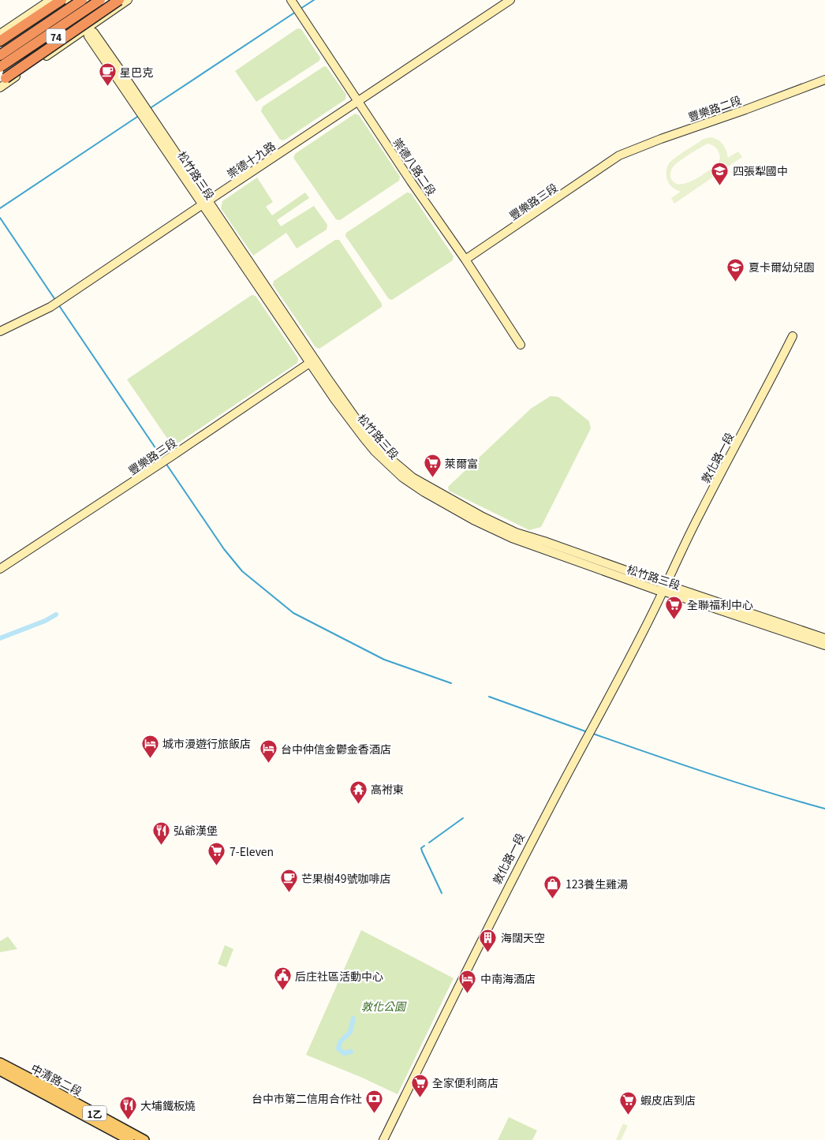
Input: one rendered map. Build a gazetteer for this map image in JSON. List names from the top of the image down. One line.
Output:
{"streets":{"highway":["74"],"main road":["中清路二段","1乙"],"street":["豐樂路二段","崇德十九路","崇德八路二段","松竹路三段","豐樂路三段","敦化路一段"]},"crossings":[["豐樂路二段","豐樂路三段"],["崇德十九路","崇德八路二段"],["崇德十九路","松竹路三段"],["崇德八路二段","豐樂路三段"],["松竹路三段","豐樂路三段"],["松竹路三段","敦化路一段"]],"parks":["敦化公園"],"places":{"cafe":["星巴克","芒果樹49號咖啡店"],"school or university":["四張犁國中","夏卡爾幼兒園"],"supermarket":["萊爾富","全聯福利中心","7-Eleven","全家便利商店","蝦皮店到店"],"hotel":["城市漫遊行旅飯店","台中仲信金鬱金香酒店","中南海酒店"],"temple":["高祔東"],"restaurant":["弘爺漢堡","大埔鐵板燒"],"shop":["123養生雞湯"],"building":["海闊天空"],"public building":["后庄社區活動中心"],"bank":["台中市第二信用合作社"]}}
